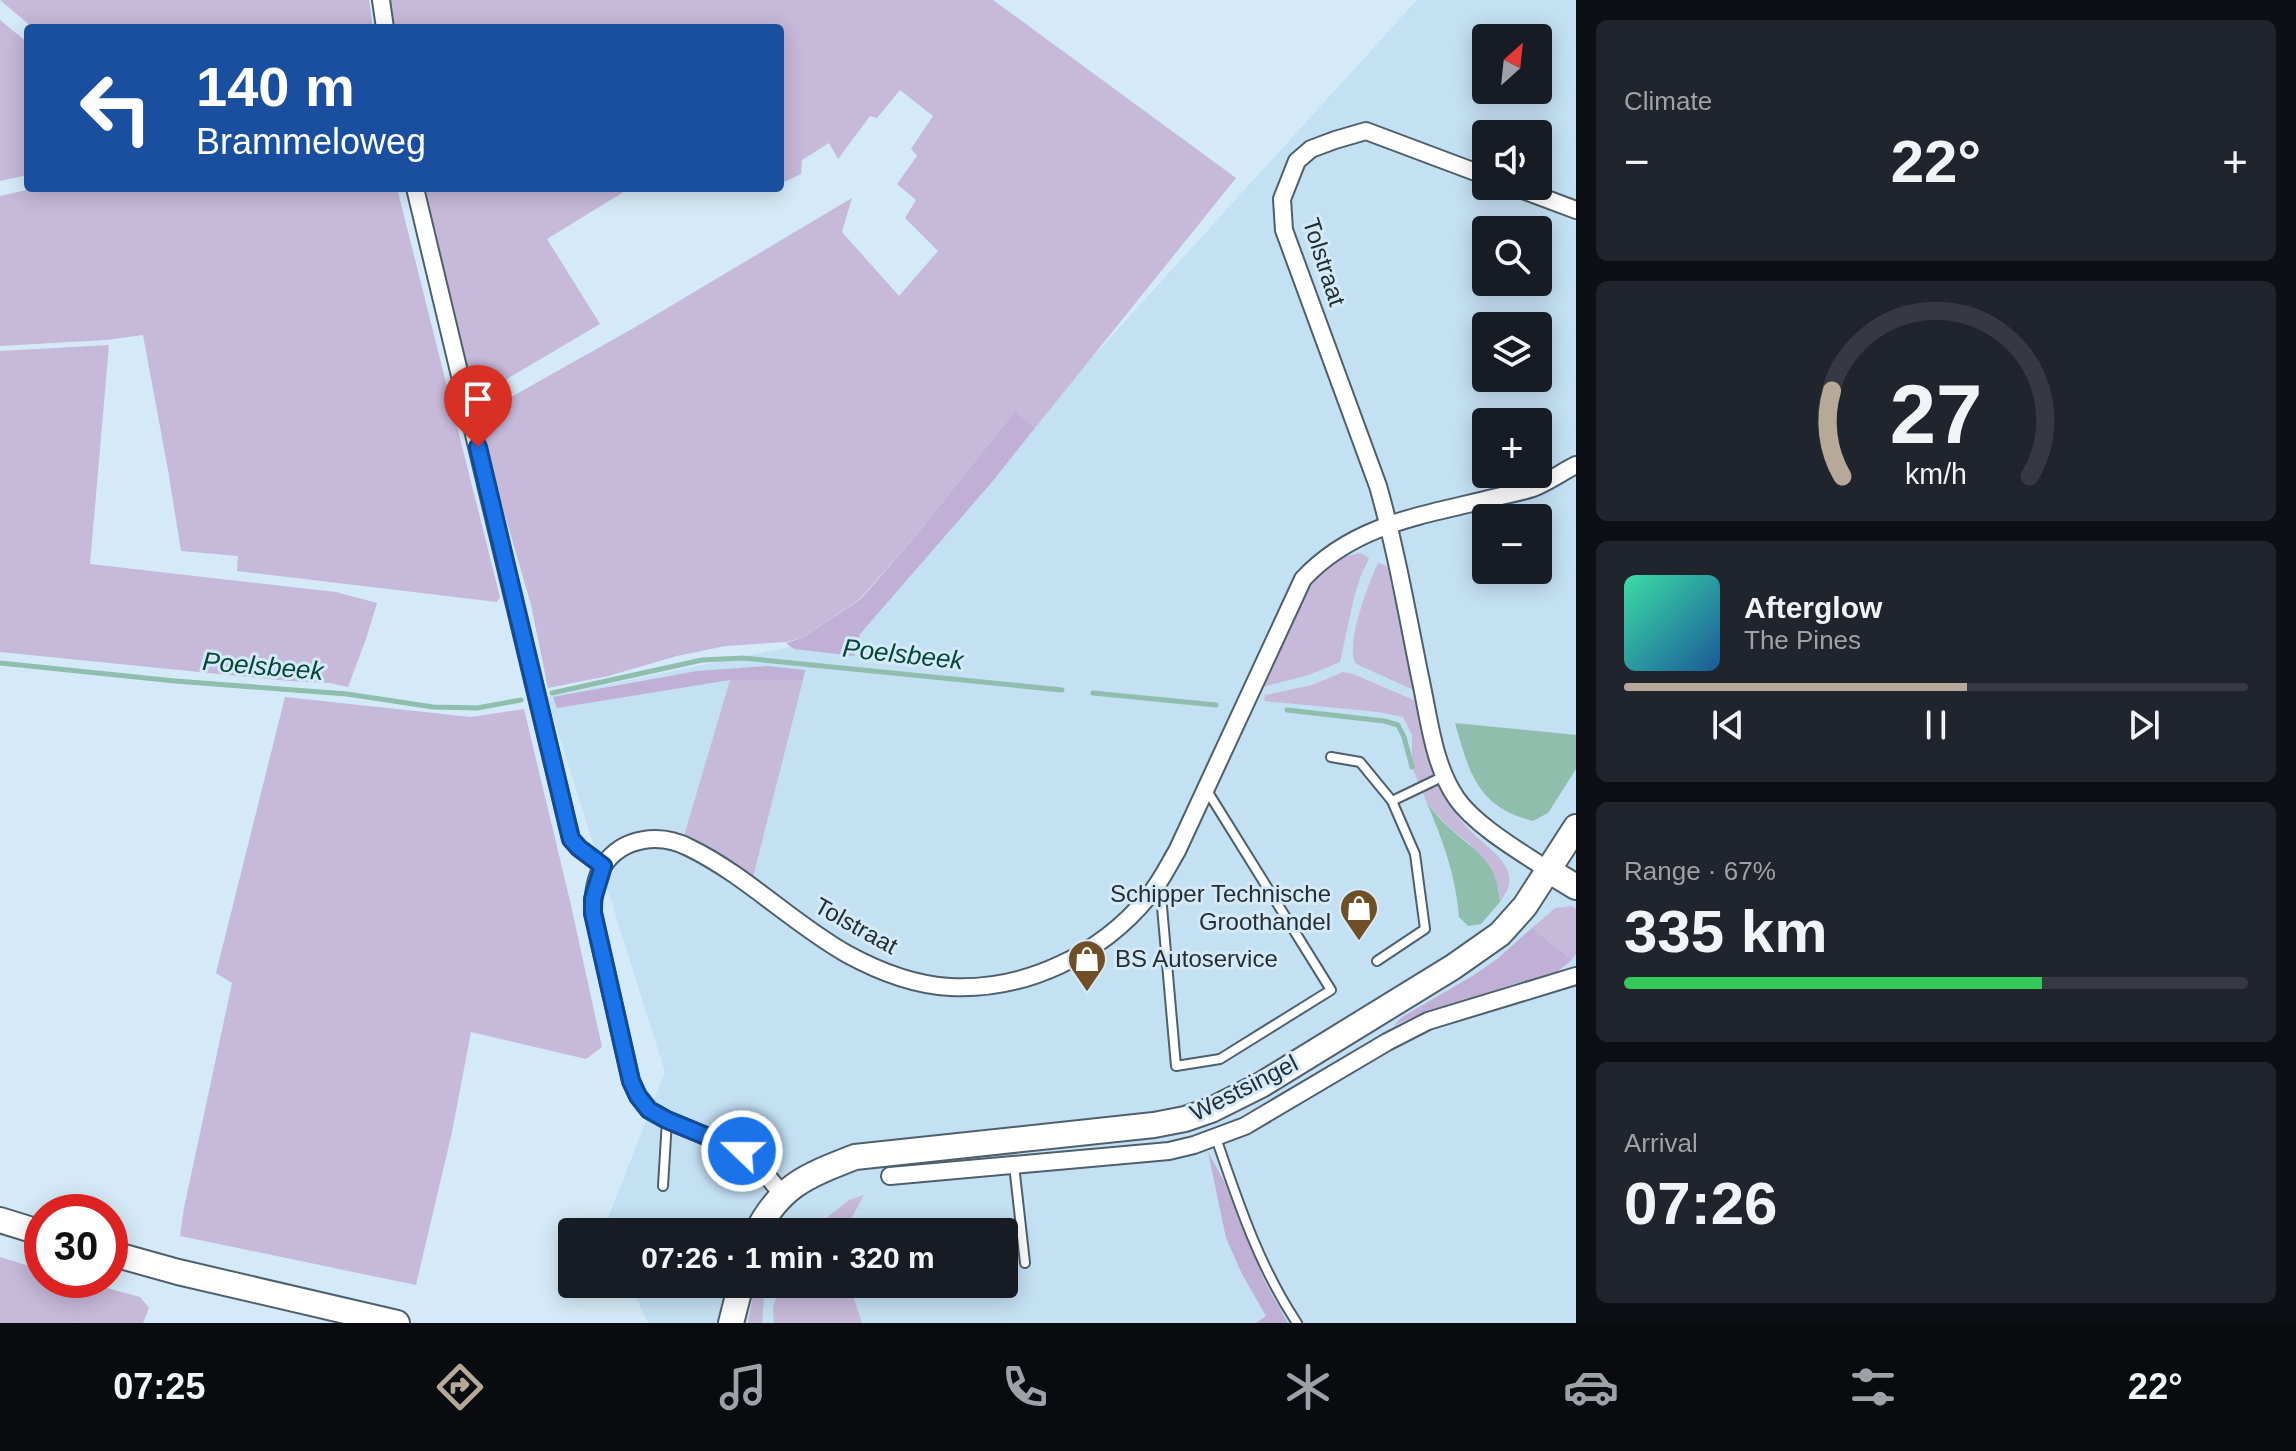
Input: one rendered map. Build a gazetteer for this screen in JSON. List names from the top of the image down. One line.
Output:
{"streets":{"main road":["Westsingel"],"street":["Tolstraat"]},"crossings":[["Tolstraat","Westsingel"]],"water":["Poelsbeek"],"places":{"shop":["Schipper Technische Groothandel","BS Autoservice"]},"north":"top right","page":{"tile":["Climate",["Range · 67%","335 km"],["Arrival","07:26"]],"map_buttons":["+","−"],"turn":["140 m","Brammeloweg"],"heat":["−","22°","+"],"song":["Afterglow","The Pines"],"limit":"30","trip":"07:26 · 1 min · 320 m","tabs":["07:25","22°"],"gauge":["27","km/h"]}}
